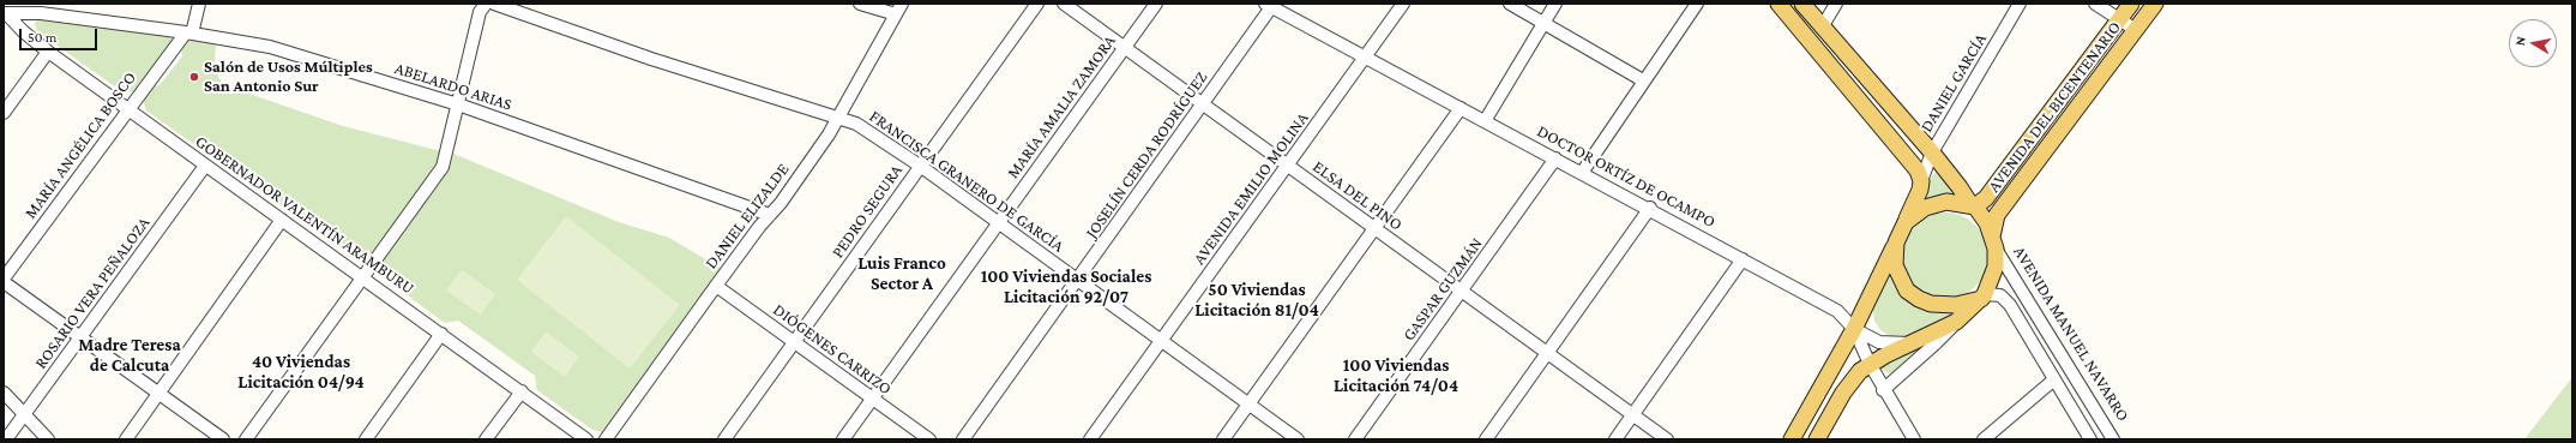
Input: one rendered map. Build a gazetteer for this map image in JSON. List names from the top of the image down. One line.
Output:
{"streets":{"main road":["AVENIDA DEL BICENTENARIO"],"street":["DANIEL GARCÍA","ABELARDO ARIAS","MARÍA AMALIA ZAMORA","MARÍA ANGÉLICA BOSCO","JOSELÍN CERDA RODRÍGUEZ","DOCTOR ORTÍZ DE OCAMPO","FRANCISCA GRANERO DE GARCÍA","AVENIDA EMILIO MOLINA","ELSA DEL PINO","PEDRO SEGURA","GOBERNADOR VALENTÍN ARAMBURU","DANIEL ELIZALDE","GASPAR GUZMÁN","ROSARIO VERA PEÑALOZA","AVENIDA MANUEL NAVARRO","DIÓGENES CARRIZO"]},"crossings":[["ABELARDO ARIAS","MARÍA ANGÉLICA BOSCO"],["ABELARDO ARIAS","GOBERNADOR VALENTÍN ARAMBURU"],["ABELARDO ARIAS","DANIEL ELIZALDE"],["MARÍA AMALIA ZAMORA","FRANCISCA GRANERO DE GARCÍA"],["MARÍA AMALIA ZAMORA","ELSA DEL PINO"],["MARÍA AMALIA ZAMORA","DIÓGENES CARRIZO"],["AVENIDA DEL BICENTENARIO","AVENIDA MANUEL NAVARRO"],["MARÍA ANGÉLICA BOSCO","GOBERNADOR VALENTÍN ARAMBURU"],["JOSELÍN CERDA RODRÍGUEZ","DOCTOR ORTÍZ DE OCAMPO"],["JOSELÍN CERDA RODRÍGUEZ","FRANCISCA GRANERO DE GARCÍA"],["JOSELÍN CERDA RODRÍGUEZ","ELSA DEL PINO"],["DOCTOR ORTÍZ DE OCAMPO","AVENIDA EMILIO MOLINA"],["DOCTOR ORTÍZ DE OCAMPO","GASPAR GUZMÁN"],["FRANCISCA GRANERO DE GARCÍA","AVENIDA EMILIO MOLINA"],["FRANCISCA GRANERO DE GARCÍA","PEDRO SEGURA"],["FRANCISCA GRANERO DE GARCÍA","DANIEL ELIZALDE"],["AVENIDA EMILIO MOLINA","ELSA DEL PINO"],["ELSA DEL PINO","GASPAR GUZMÁN"],["PEDRO SEGURA","DIÓGENES CARRIZO"],["GOBERNADOR VALENTÍN ARAMBURU","ROSARIO VERA PEÑALOZA"],["DANIEL ELIZALDE","DIÓGENES CARRIZO"]],"districts":["Luis Franco Sector A","100 Viviendas Sociales Licitación 92/07","50 Viviendas Licitación 81/04","Madre Teresa de Calcuta","40 Viviendas Licitación 04/94","100 Viviendas Licitación 74/04"],"places":["Salón de Usos Múltiples San Antonio Sur"],"scale_bar":"50 m","north":"left"}
